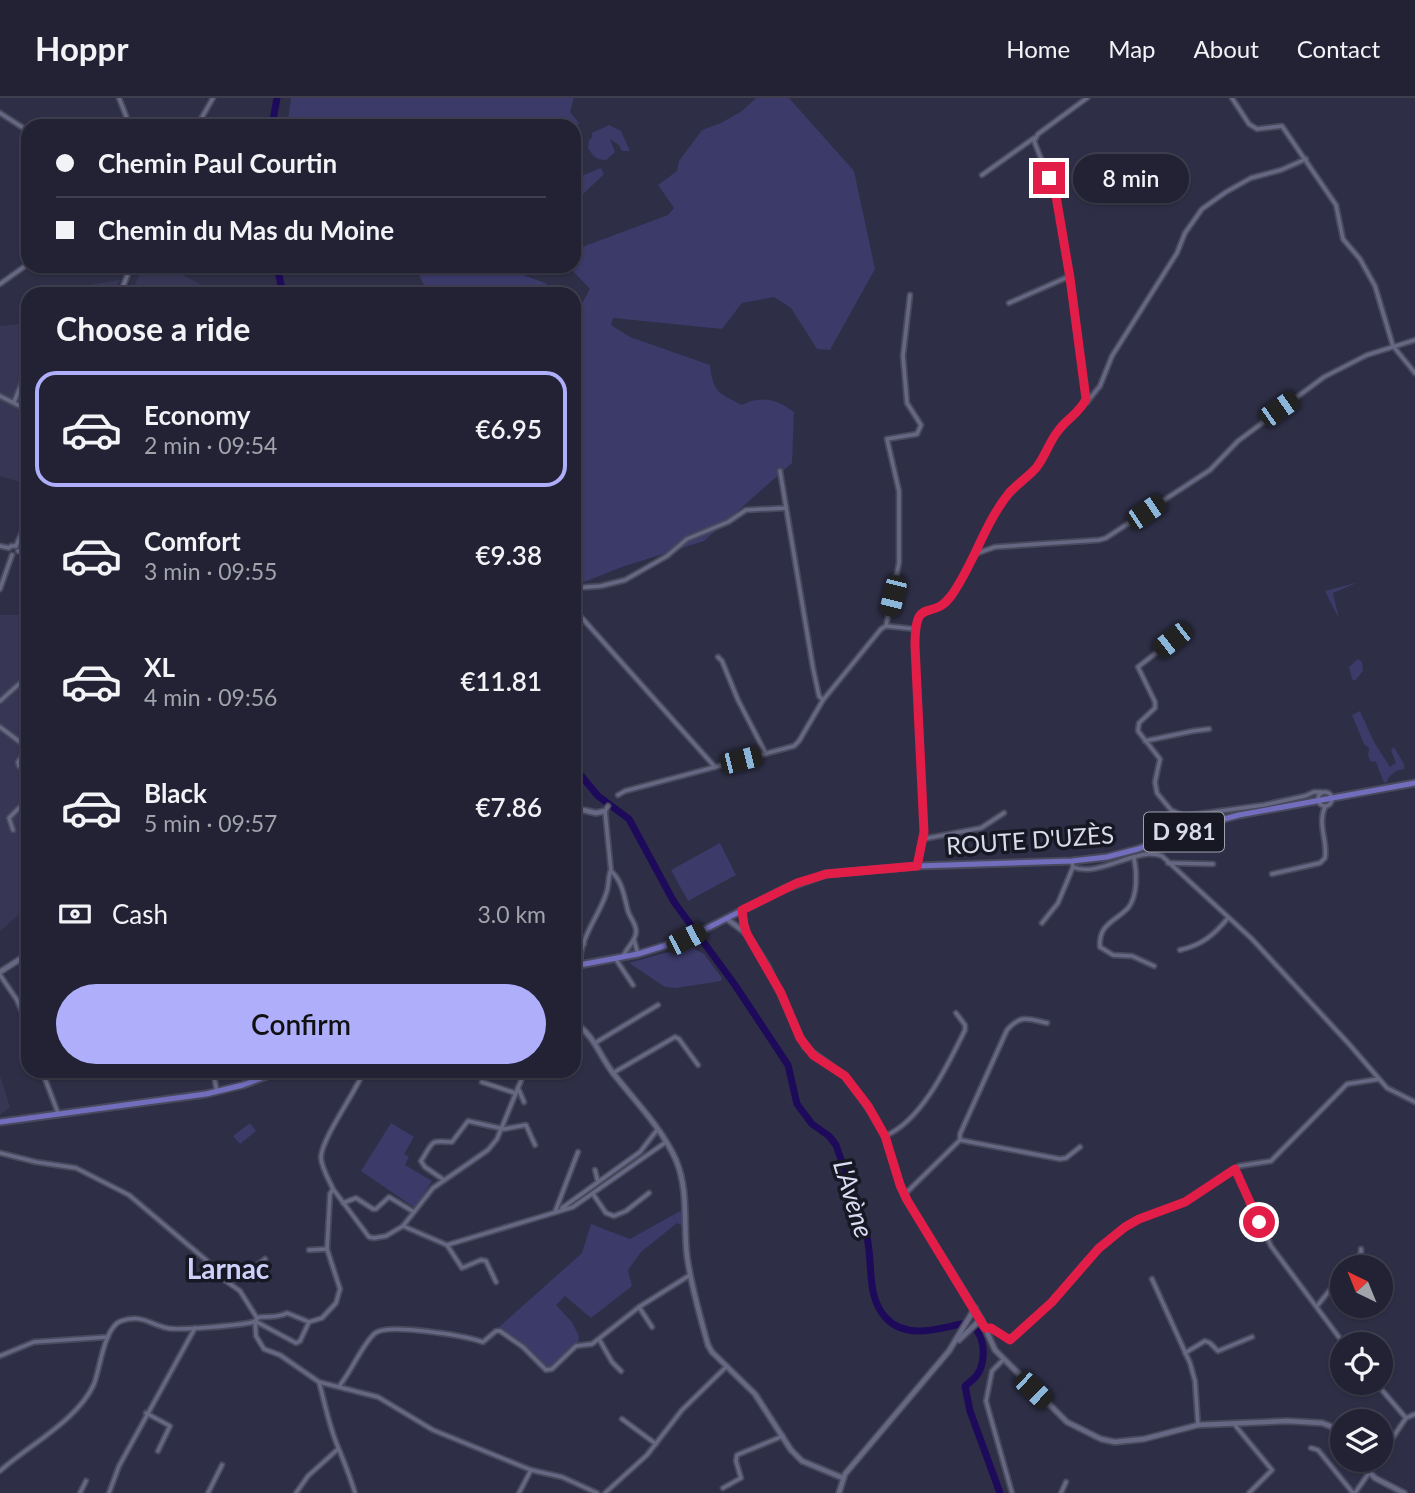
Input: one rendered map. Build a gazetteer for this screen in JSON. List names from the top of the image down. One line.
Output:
{"streets":{"main road":["D 981","ROUTE D'UZÈS"]},"districts":["Larnac"],"water":["L'Avène"],"north":"top left","page":{"header":"Hoppr","nav":["Home","Map","About","Contact"],"banner":["Chemin Paul Courtin","Chemin du Mas du Moine"],"bubble":"8 min","heading":"Choose a ride","list":[{"name":"Economy","note":"2 min · 09:54","value":"€6.95"},{"name":"Comfort","note":"3 min · 09:55","value":"€9.38"},{"name":"XL","note":"4 min · 09:56","value":"€11.81"},{"name":"Black","note":"5 min · 09:57","value":"€7.86"}],"pay":["Cash","3.0 km"],"buttons":"Confirm"}}
